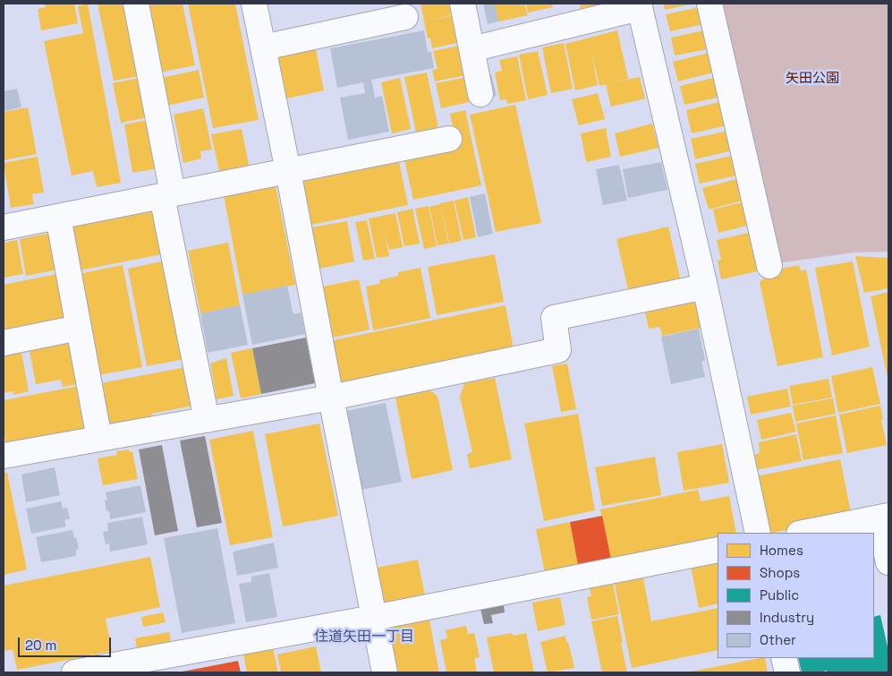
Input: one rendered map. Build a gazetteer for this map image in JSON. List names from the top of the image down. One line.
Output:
{"districts":["住道矢田一丁目"],"parks":["矢田公園"],"legend":["Homes","Shops","Public","Industry","Other"],"scale_bar":"20 m"}
